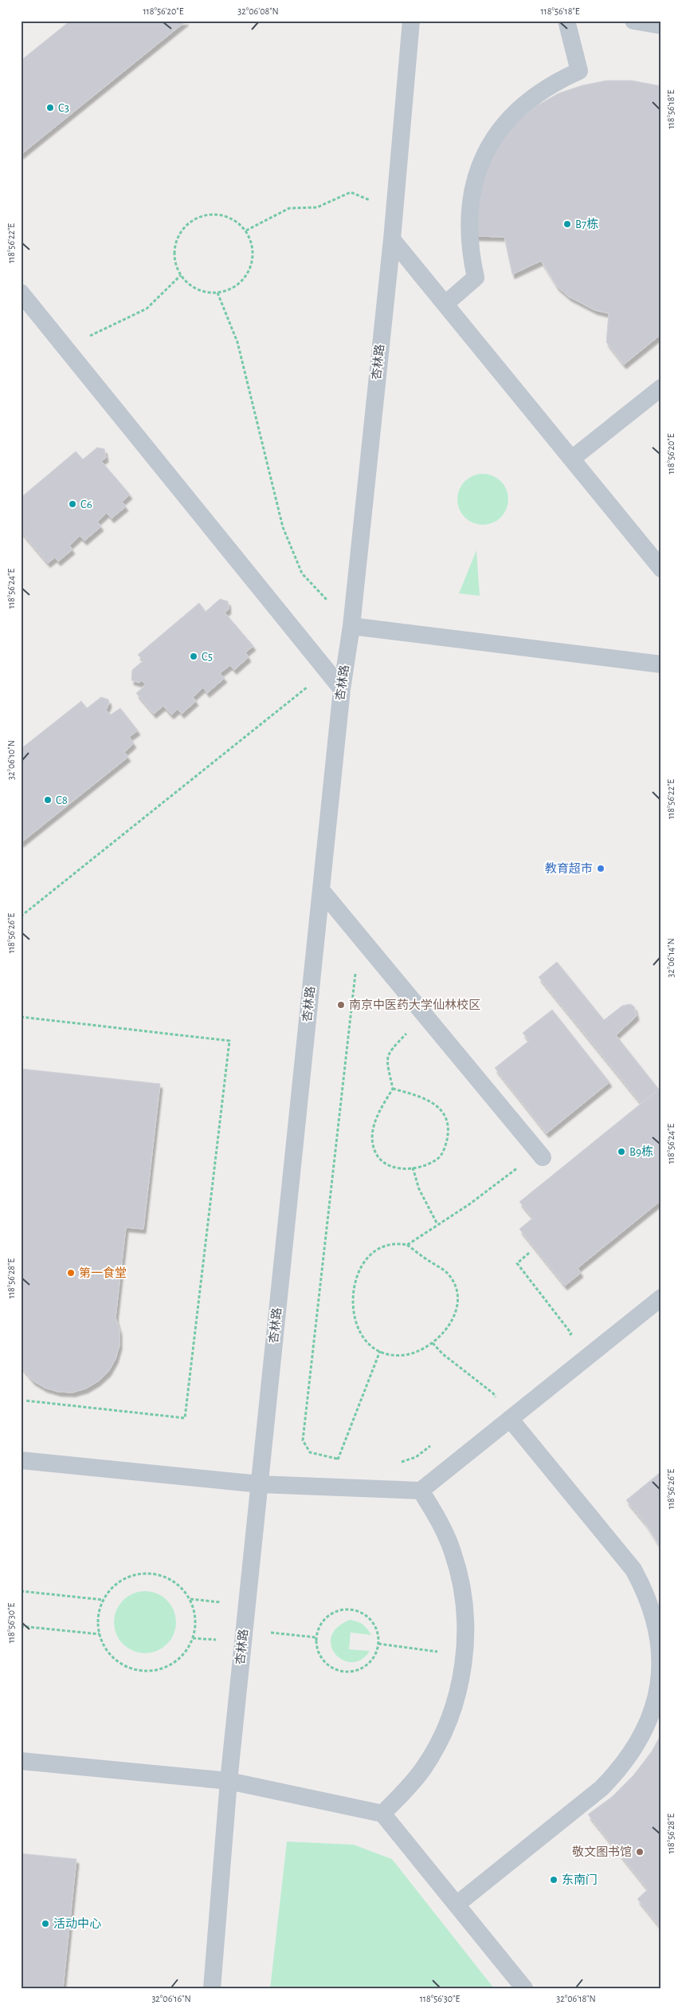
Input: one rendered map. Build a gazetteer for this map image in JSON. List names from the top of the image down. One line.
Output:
{"streets":{"lane":["杏林路"]},"places":["C3","B7栋","C6","C5","C8","教育超市","南京中医药大学仙林校区","B9栋","第一食堂","敬文图书馆","东南门","活动中心"],"coordinates":["118°56'20\"E","32°06'08\"N","118°56'18\"E","118°56'22\"E","118°56'24\"E","32°06'10\"N","118°56'26\"E","32°06'14\"N","118°56'28\"E","118°56'30\"E","32°06'16\"N","32°06'18\"N"]}
